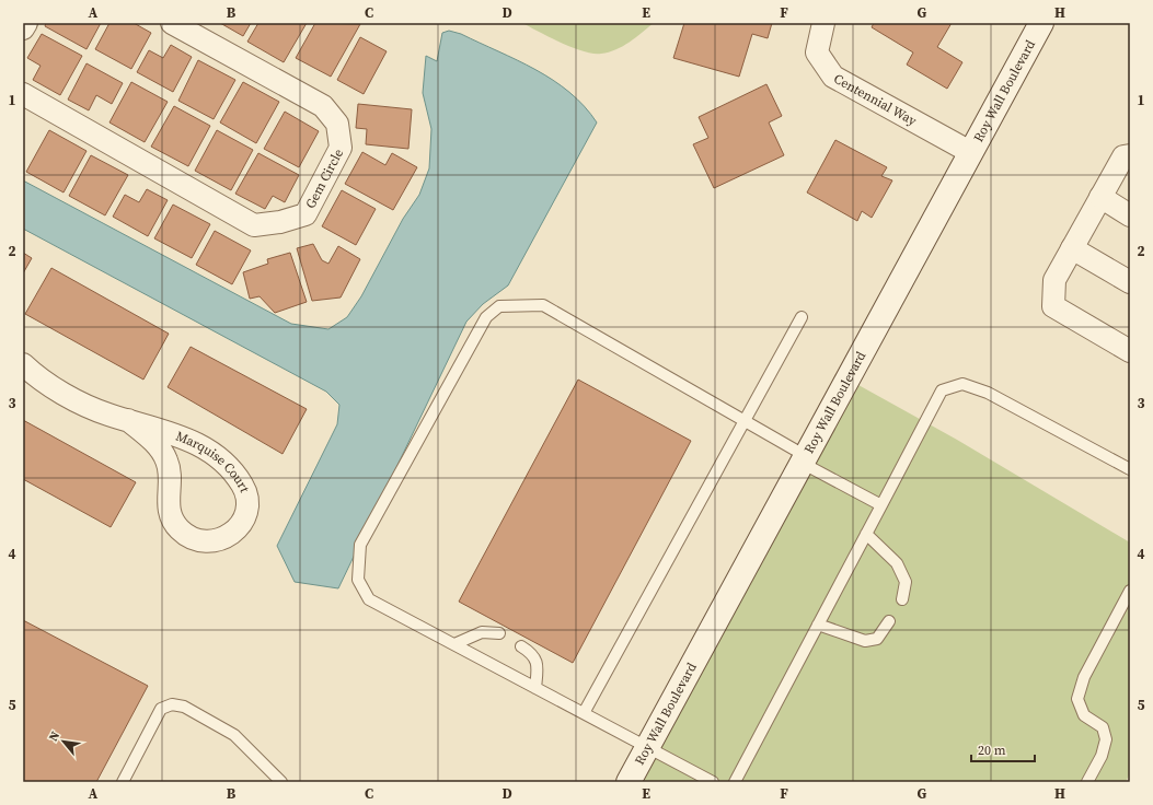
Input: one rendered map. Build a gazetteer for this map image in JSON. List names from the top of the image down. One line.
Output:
{"streets":{"street":["Roy Wall Boulevard","Centennial Way","Gem Circle","Marquise Court"]},"crossings":[["Roy Wall Boulevard","Centennial Way"]],"scale_bar":"20 m","north":"top left","grid":{"columns":["A","B","C","D","E","F","G","H"],"rows":["1","2","3","4","5"]}}
